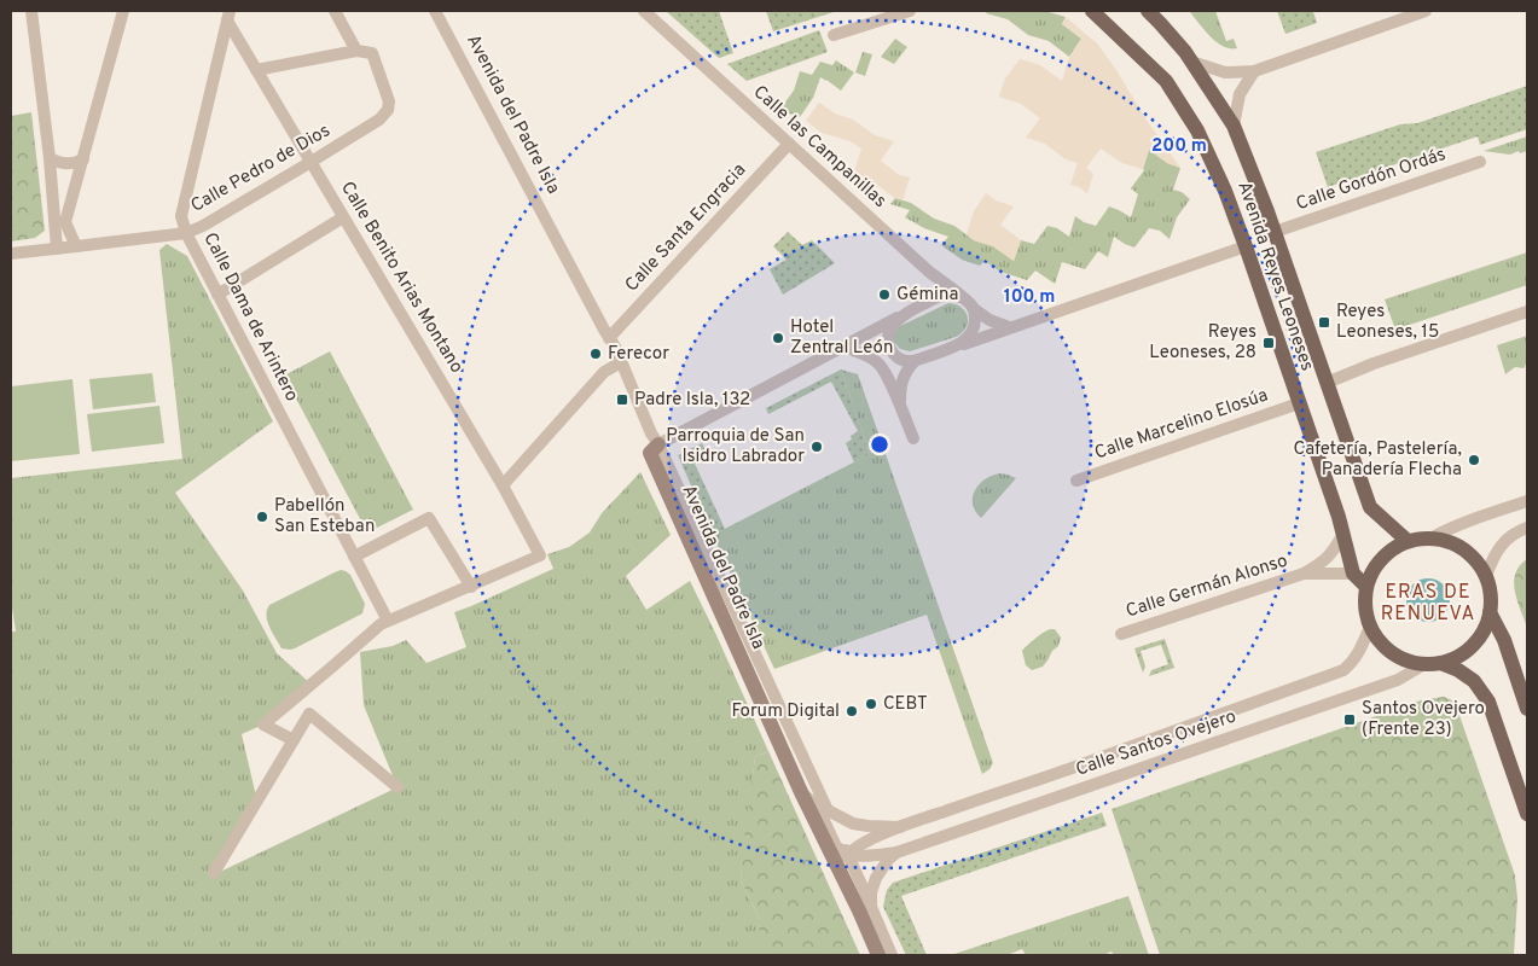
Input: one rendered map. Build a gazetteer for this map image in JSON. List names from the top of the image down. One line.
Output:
{"streets":{"main road":["Avenida del Padre Isla","Avenida Reyes Leoneses"],"street":["Calle las Campanillas","Calle Pedro de Dios","Calle Gordón Ordás","Calle Santa Engracia","Calle Benito Arias Montano","Calle Dama de Arintero","Calle Marcelino Elosúa","Calle Germán Alonso","Calle Santos Ovejero"]},"crossings":[["Avenida del Padre Isla","Calle Santa Engracia"],["Calle las Campanillas","Calle Santa Engracia"],["Calle Pedro de Dios","Calle Benito Arias Montano"],["Calle Pedro de Dios","Calle Dama de Arintero"],["Calle Gordón Ordás","Avenida Reyes Leoneses"],["Avenida Reyes Leoneses","Calle Marcelino Elosúa"],["Avenida Reyes Leoneses","Calle Germán Alonso"],["Avenida Reyes Leoneses","Calle Santos Ovejero"],["Calle Benito Arias Montano","Calle Dama de Arintero"]],"districts":["ERAS DE RENUEVA"],"places":{"other":["Gémina","Hotel Zentral León","Ferecor","Parroquia de San Isidro Labrador","Cafetería, Pastelería, Panadería Flecha","Pabellón San Esteban","CEBT","Forum Digital"],"transit":["Reyes Leoneses, 15","Reyes Leoneses, 28","Padre Isla, 132","Santos Ovejero (Frente 23)"]},"rings":["200 m","100 m"]}
